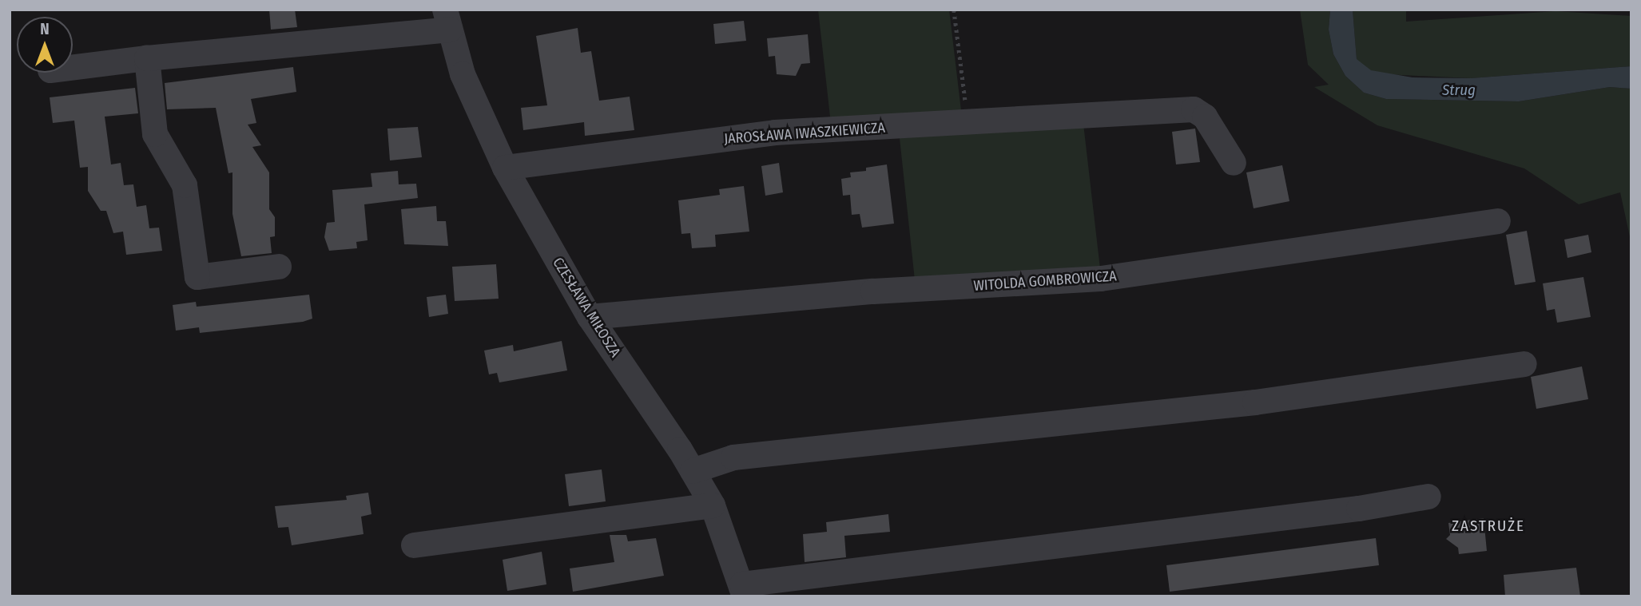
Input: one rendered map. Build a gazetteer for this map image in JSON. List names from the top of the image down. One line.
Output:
{"streets":{"street":["JAROSŁAWA IWASZKIEWICZA","WITOLDA GOMBROWICZA","CZESŁAWA MIŁOSZA"]},"crossings":[["JAROSŁAWA IWASZKIEWICZA","CZESŁAWA MIŁOSZA"],["WITOLDA GOMBROWICZA","CZESŁAWA MIŁOSZA"]],"districts":["ZASTRUŻE"],"water":["Strug"],"north":"top"}
